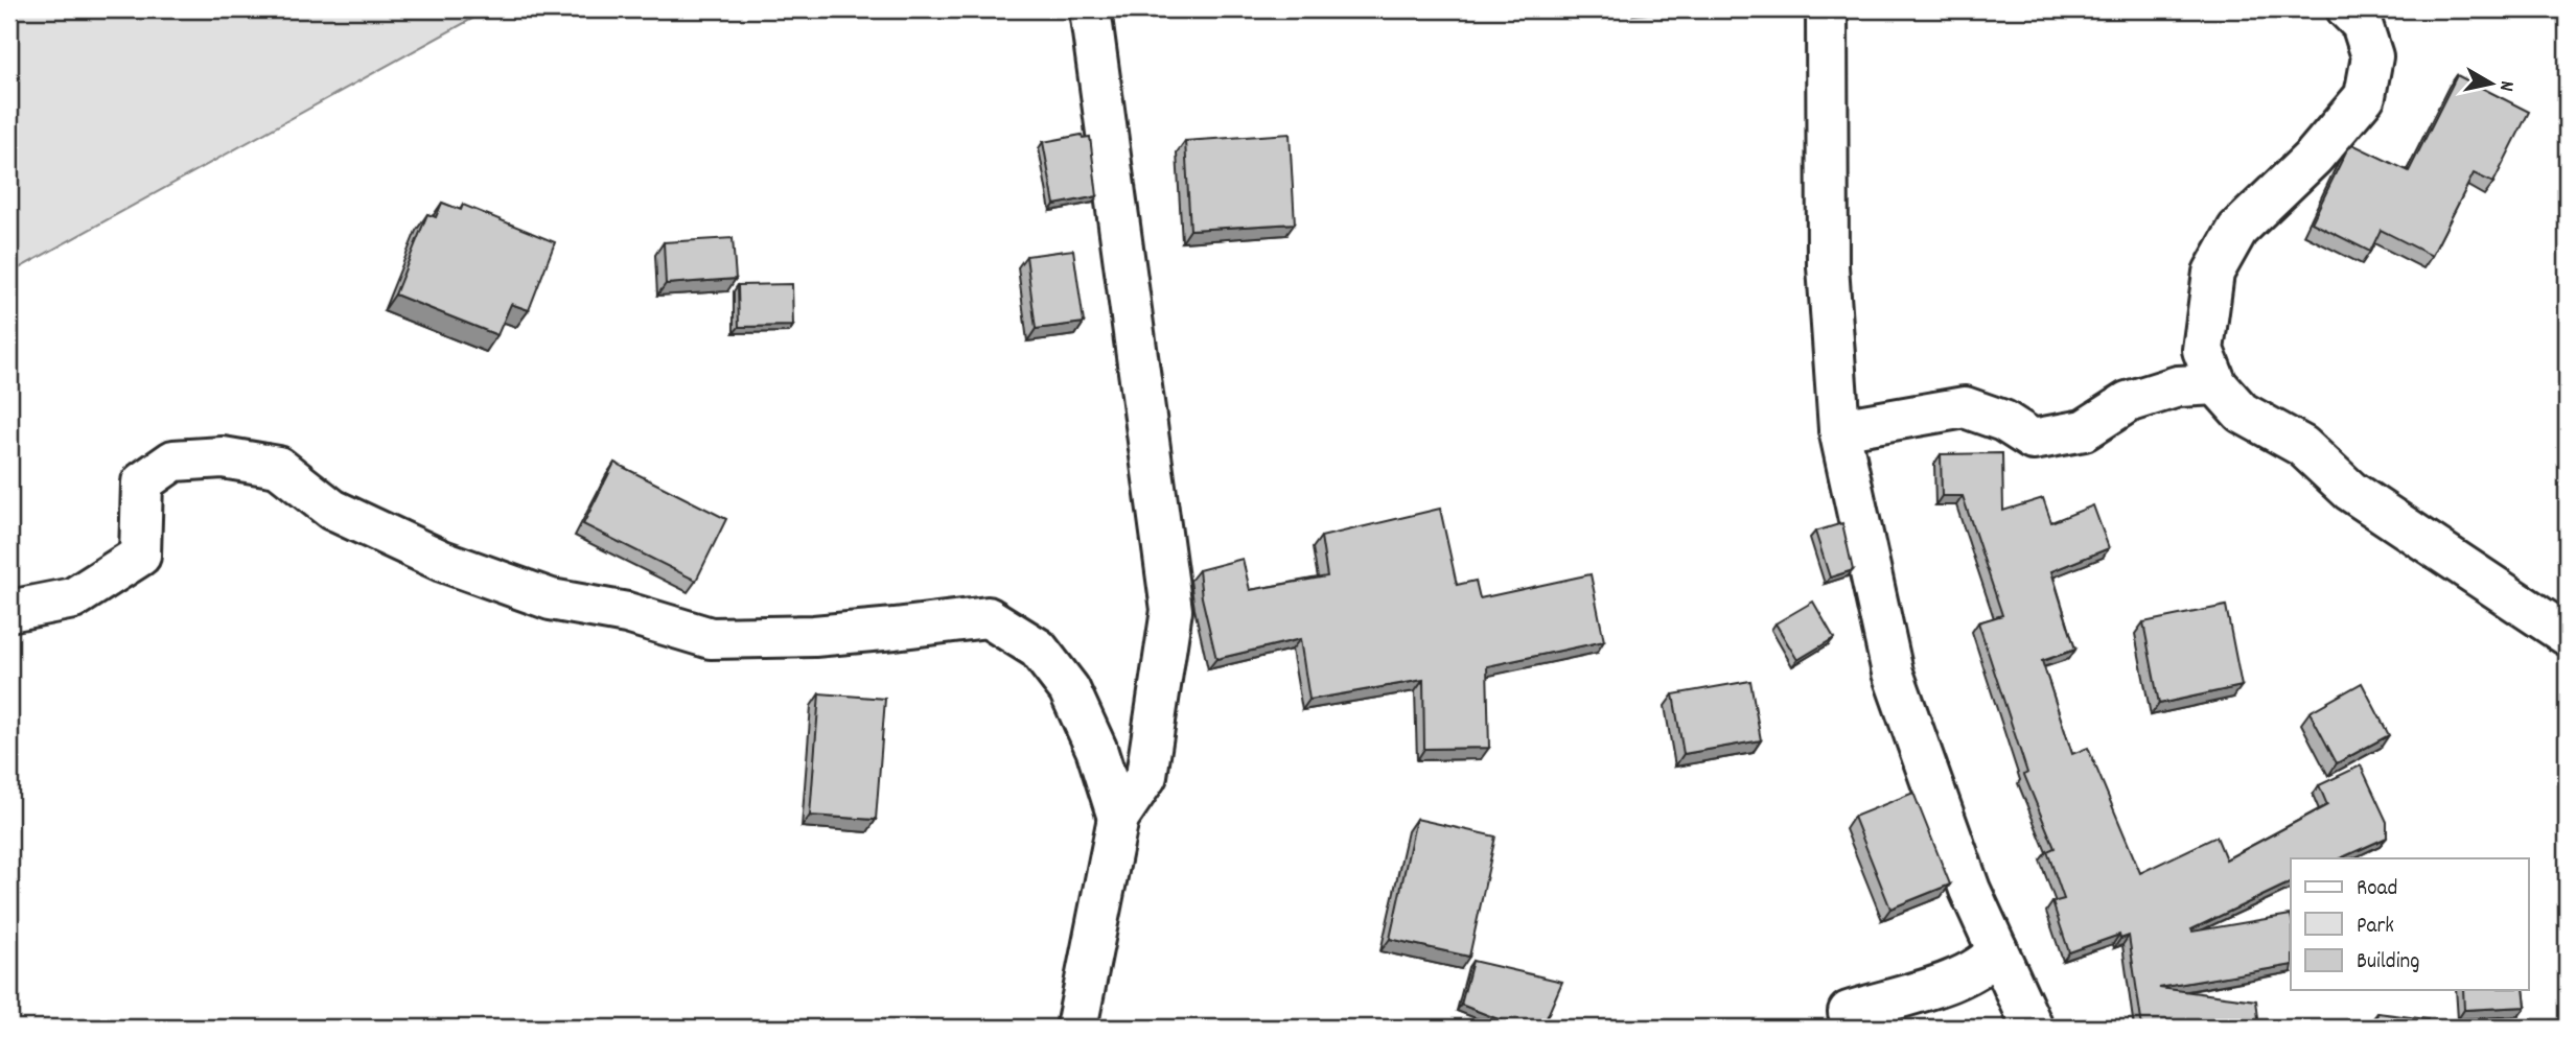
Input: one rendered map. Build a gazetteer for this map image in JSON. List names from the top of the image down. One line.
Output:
{"legend":["Road","Park","Building"],"north":"right"}
